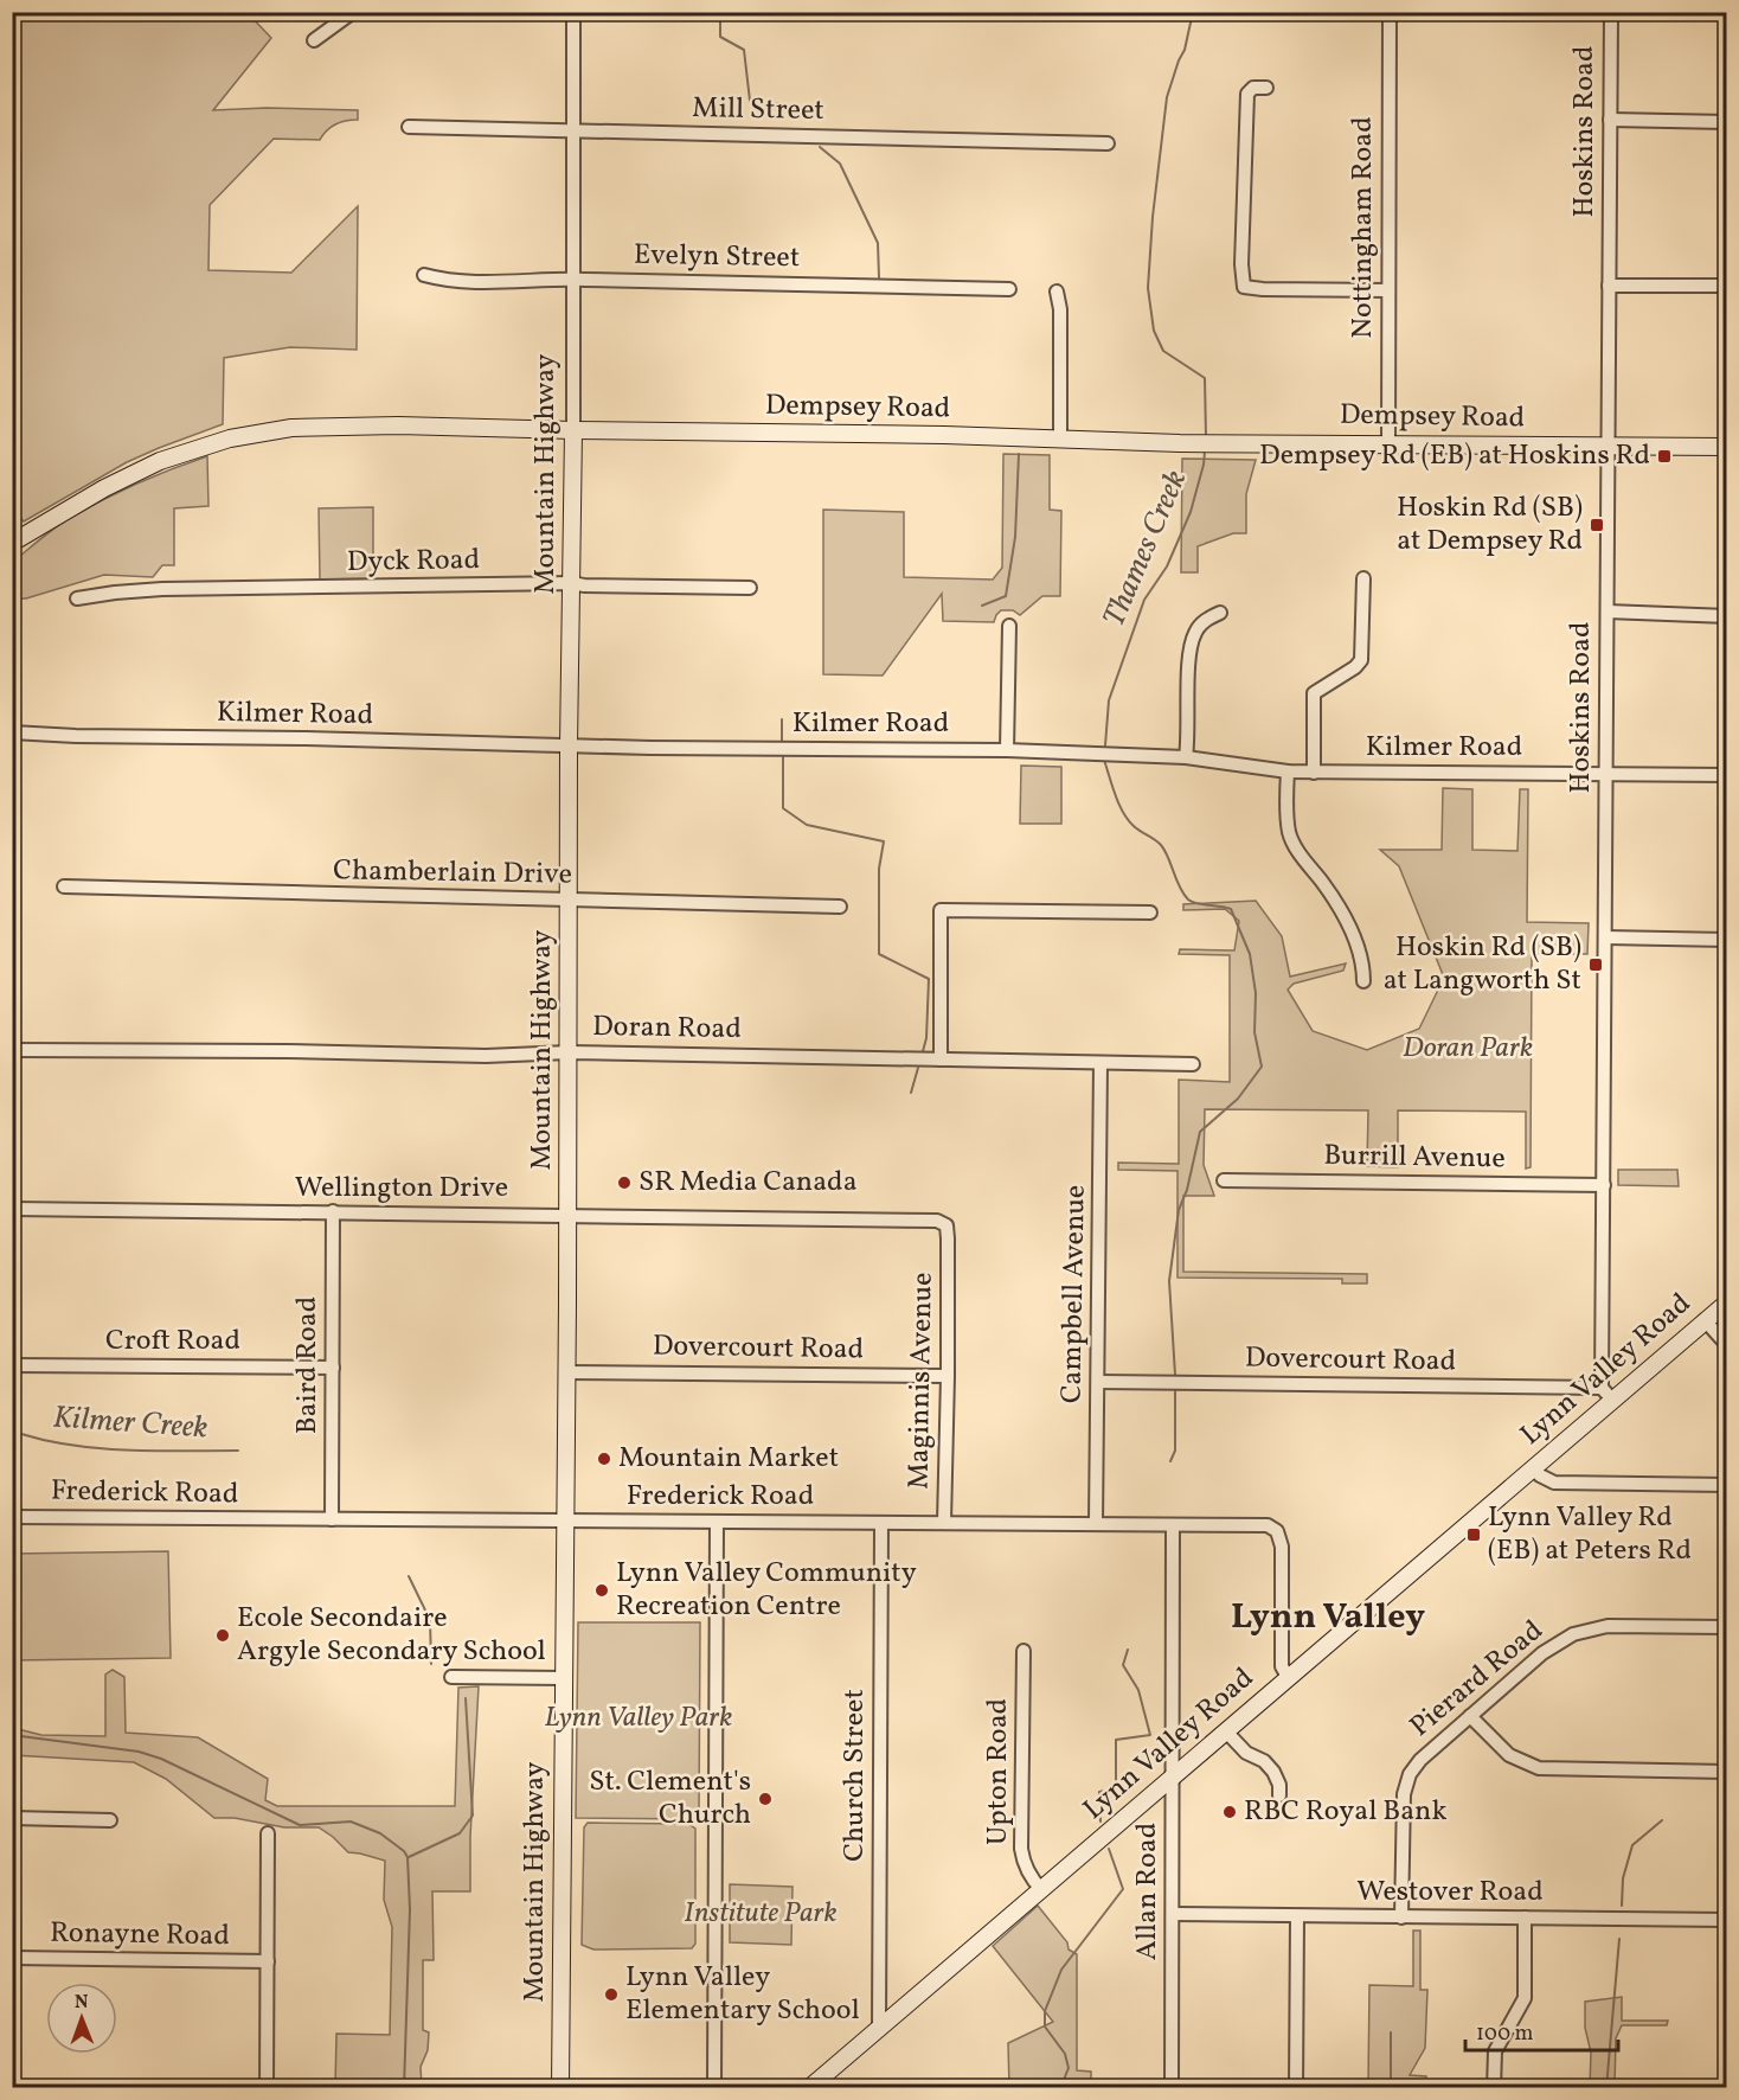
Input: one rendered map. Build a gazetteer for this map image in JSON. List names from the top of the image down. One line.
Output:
{"streets":{"street":["Mill Street","Hoskins Road","Nottingham Road","Evelyn Street","Dempsey Road","Mountain Highway","Dyck Road","Kilmer Road","Chamberlain Drive","Doran Road","Burrill Avenue","Wellington Drive","Campbell Avenue","Croft Road","Dovercourt Road","Baird Road","Lynn Valley Road","Maginnis Avenue","Frederick Road","Pierard Road","Upton Road","Church Street","Allan Road","Westover Road","Ronayne Road"]},"crossings":[["Mill Street","Mountain Highway"],["Hoskins Road","Dempsey Road"],["Hoskins Road","Kilmer Road"],["Hoskins Road","Burrill Avenue"],["Hoskins Road","Dovercourt Road"],["Hoskins Road","Lynn Valley Road"],["Nottingham Road","Dempsey Road"],["Evelyn Street","Mountain Highway"],["Dempsey Road","Mountain Highway"],["Mountain Highway","Dyck Road"],["Mountain Highway","Kilmer Road"],["Mountain Highway","Chamberlain Drive"],["Mountain Highway","Doran Road"],["Mountain Highway","Wellington Drive"],["Mountain Highway","Dovercourt Road"],["Mountain Highway","Frederick Road"],["Doran Road","Campbell Avenue"],["Wellington Drive","Baird Road"],["Wellington Drive","Maginnis Avenue"],["Campbell Avenue","Dovercourt Road"],["Campbell Avenue","Frederick Road"],["Croft Road","Baird Road"],["Dovercourt Road","Lynn Valley Road"],["Dovercourt Road","Maginnis Avenue"],["Baird Road","Frederick Road"],["Lynn Valley Road","Frederick Road"],["Lynn Valley Road","Upton Road"],["Lynn Valley Road","Church Street"],["Lynn Valley Road","Allan Road"],["Maginnis Avenue","Frederick Road"],["Frederick Road","Church Street"],["Frederick Road","Allan Road"],["Pierard Road","Westover Road"],["Allan Road","Westover Road"]],"districts":["Lynn Valley"],"water":["Thames Creek","Kilmer Creek"],"parks":["Doran Park","Lynn Valley Park","Institute Park"],"places":{"transit":["Dempsey Rd (EB) at Hoskins Rd","Hoskin Rd (SB) at Dempsey Rd","Hoskin Rd (SB) at Langworth St","Lynn Valley Rd (EB) at Peters Rd"],"other":["SR Media Canada","Mountain Market","Lynn Valley Community Recreation Centre","Ecole Secondaire Argyle Secondary School","St. Clement's Church","RBC Royal Bank","Lynn Valley Elementary School"]},"scale_bar":"100 m","north":"top"}
